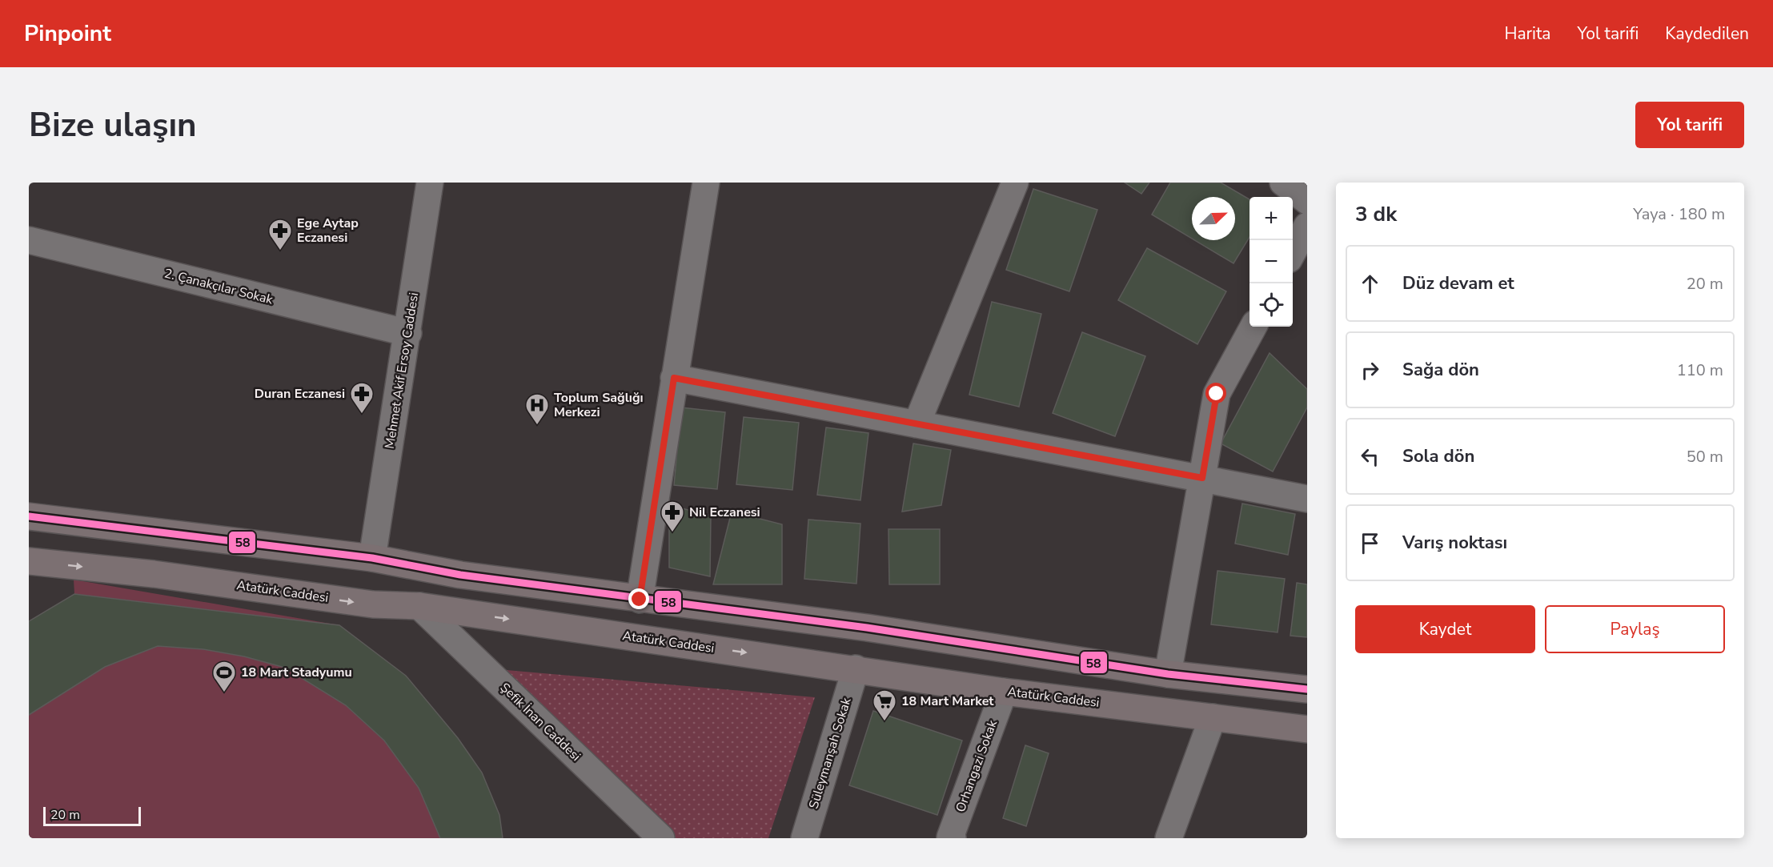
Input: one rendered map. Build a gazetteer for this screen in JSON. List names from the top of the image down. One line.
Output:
{"streets":{"highway":["Atatürk Caddesi"],"street":["2. Çanakçılar Sokak","Mehmet Akif Ersoy Caddesi","Şefik İnan Caddesi","Süleymanşah Sokak","Orhangazi Sokak"]},"crossings":[["2. Çanakçılar Sokak","Mehmet Akif Ersoy Caddesi"],["Atatürk Caddesi","Şefik İnan Caddesi"],["Atatürk Caddesi","Süleymanşah Sokak"],["Atatürk Caddesi","Orhangazi Sokak"]],"places":{"pharmacy":["Ege Aytap Eczanesi","Duran Eczanesi","Nil Eczanesi"],"hospital":["Toplum Sağlığı Merkezi"],"sports":["18 Mart Stadyumu"],"supermarket":["18 Mart Market"]},"lines":["transit line 58"],"scale_bar":"20 m","north":"top right","page":{"header":"Pinpoint","nav":["Harita","Yol tarifi","Kaydedilen"],"buttons":["Yol tarifi",["Kaydet","Paylaş"]],"title":"Bize ulaşın","heading":["3 dk","Yaya · 180 m"],"map_buttons":["+","−"],"list":[["Düz devam et","20 m"],["Sağa dön","110 m"],["Sola dön","50 m"],"Varış noktası"],"scale":"20 m"}}
